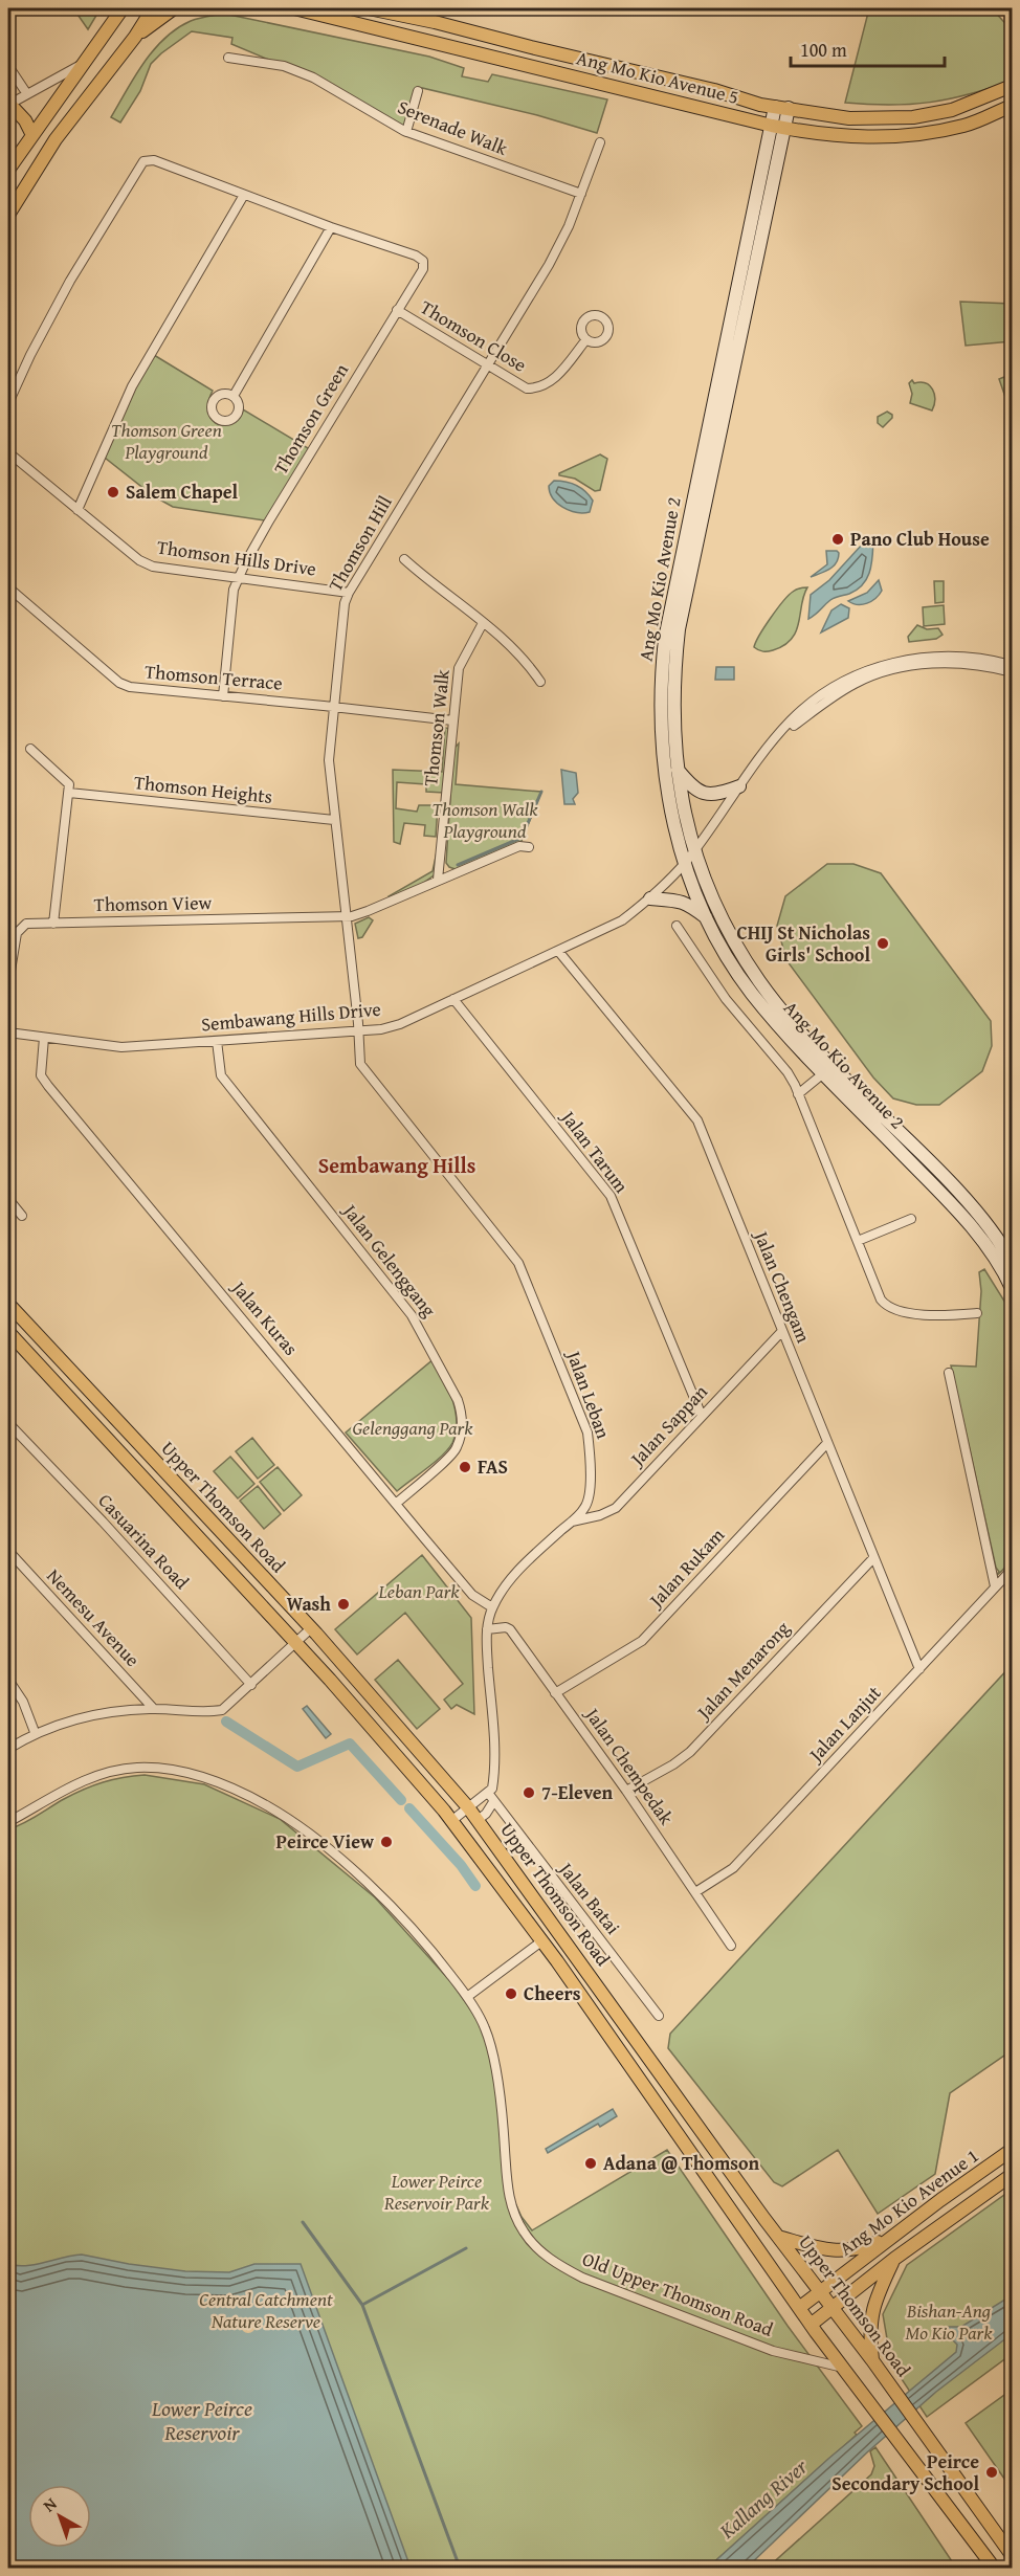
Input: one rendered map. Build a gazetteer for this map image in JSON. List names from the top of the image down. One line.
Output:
{"streets":{"main road":["Ang Mo Kio Avenue 5","Ang Mo Kio Avenue 2","Upper Thomson Road","Ang Mo Kio Avenue 1"],"street":["Serenade Walk","Thomson Close","Thomson Green","Thomson Hill","Thomson Hills Drive","Thomson Terrace","Thomson Walk","Thomson Heights","Thomson View","Sembawang Hills Drive","Jalan Tarum","Jalan Gelenggang","Jalan Chengam","Jalan Kuras","Jalan Leban","Jalan Sappan","Casuarina Road","Jalan Rukam","Nemesu Avenue","Jalan Menarong","Jalan Lanjut","Jalan Chempedak","Jalan Batai","Old Upper Thomson Road"]},"crossings":[["Ang Mo Kio Avenue 5","Ang Mo Kio Avenue 2"],["Serenade Walk","Thomson Hill"],["Thomson Close","Thomson Green"],["Thomson Close","Thomson Hill"],["Thomson Green","Thomson Hills Drive"],["Thomson Green","Thomson Terrace"],["Thomson Hill","Thomson Hills Drive"],["Thomson Hill","Thomson Terrace"],["Thomson Hill","Thomson Heights"],["Thomson Hill","Thomson View"],["Thomson Hill","Sembawang Hills Drive"],["Thomson Hill","Jalan Leban"],["Ang Mo Kio Avenue 2","Sembawang Hills Drive"],["Thomson Terrace","Thomson Walk"],["Sembawang Hills Drive","Jalan Tarum"],["Sembawang Hills Drive","Jalan Gelenggang"],["Sembawang Hills Drive","Jalan Chengam"],["Sembawang Hills Drive","Jalan Kuras"],["Sembawang Hills Drive","Jalan Leban"],["Jalan Tarum","Jalan Sappan"],["Jalan Gelenggang","Jalan Kuras"],["Jalan Chengam","Jalan Sappan"],["Jalan Chengam","Jalan Rukam"],["Jalan Chengam","Jalan Menarong"],["Jalan Chengam","Jalan Lanjut"],["Jalan Kuras","Jalan Leban"],["Jalan Leban","Jalan Sappan"],["Jalan Leban","Jalan Chempedak"],["Upper Thomson Road","Ang Mo Kio Avenue 1"],["Upper Thomson Road","Old Upper Thomson Road"],["Jalan Rukam","Jalan Chempedak"],["Jalan Menarong","Jalan Chempedak"],["Jalan Lanjut","Jalan Chempedak"]],"districts":["Sembawang Hills"],"water":["Lower Peirce Reservoir","Kallang River"],"parks":["Thomson Green Playground","Thomson Walk Playground","Gelenggang Park","Leban Park","Lower Peirce Reservoir Park","Central Catchment Nature Reserve","Bishan-Ang Mo Kio Park"],"places":["Salem Chapel","Pano Club House","CHIJ St Nicholas Girls' School","FAS","Wash","7-Eleven","Peirce View","Cheers","Adana @ Thomson","Peirce Secondary School"],"scale_bar":"100 m","north":"top left"}
